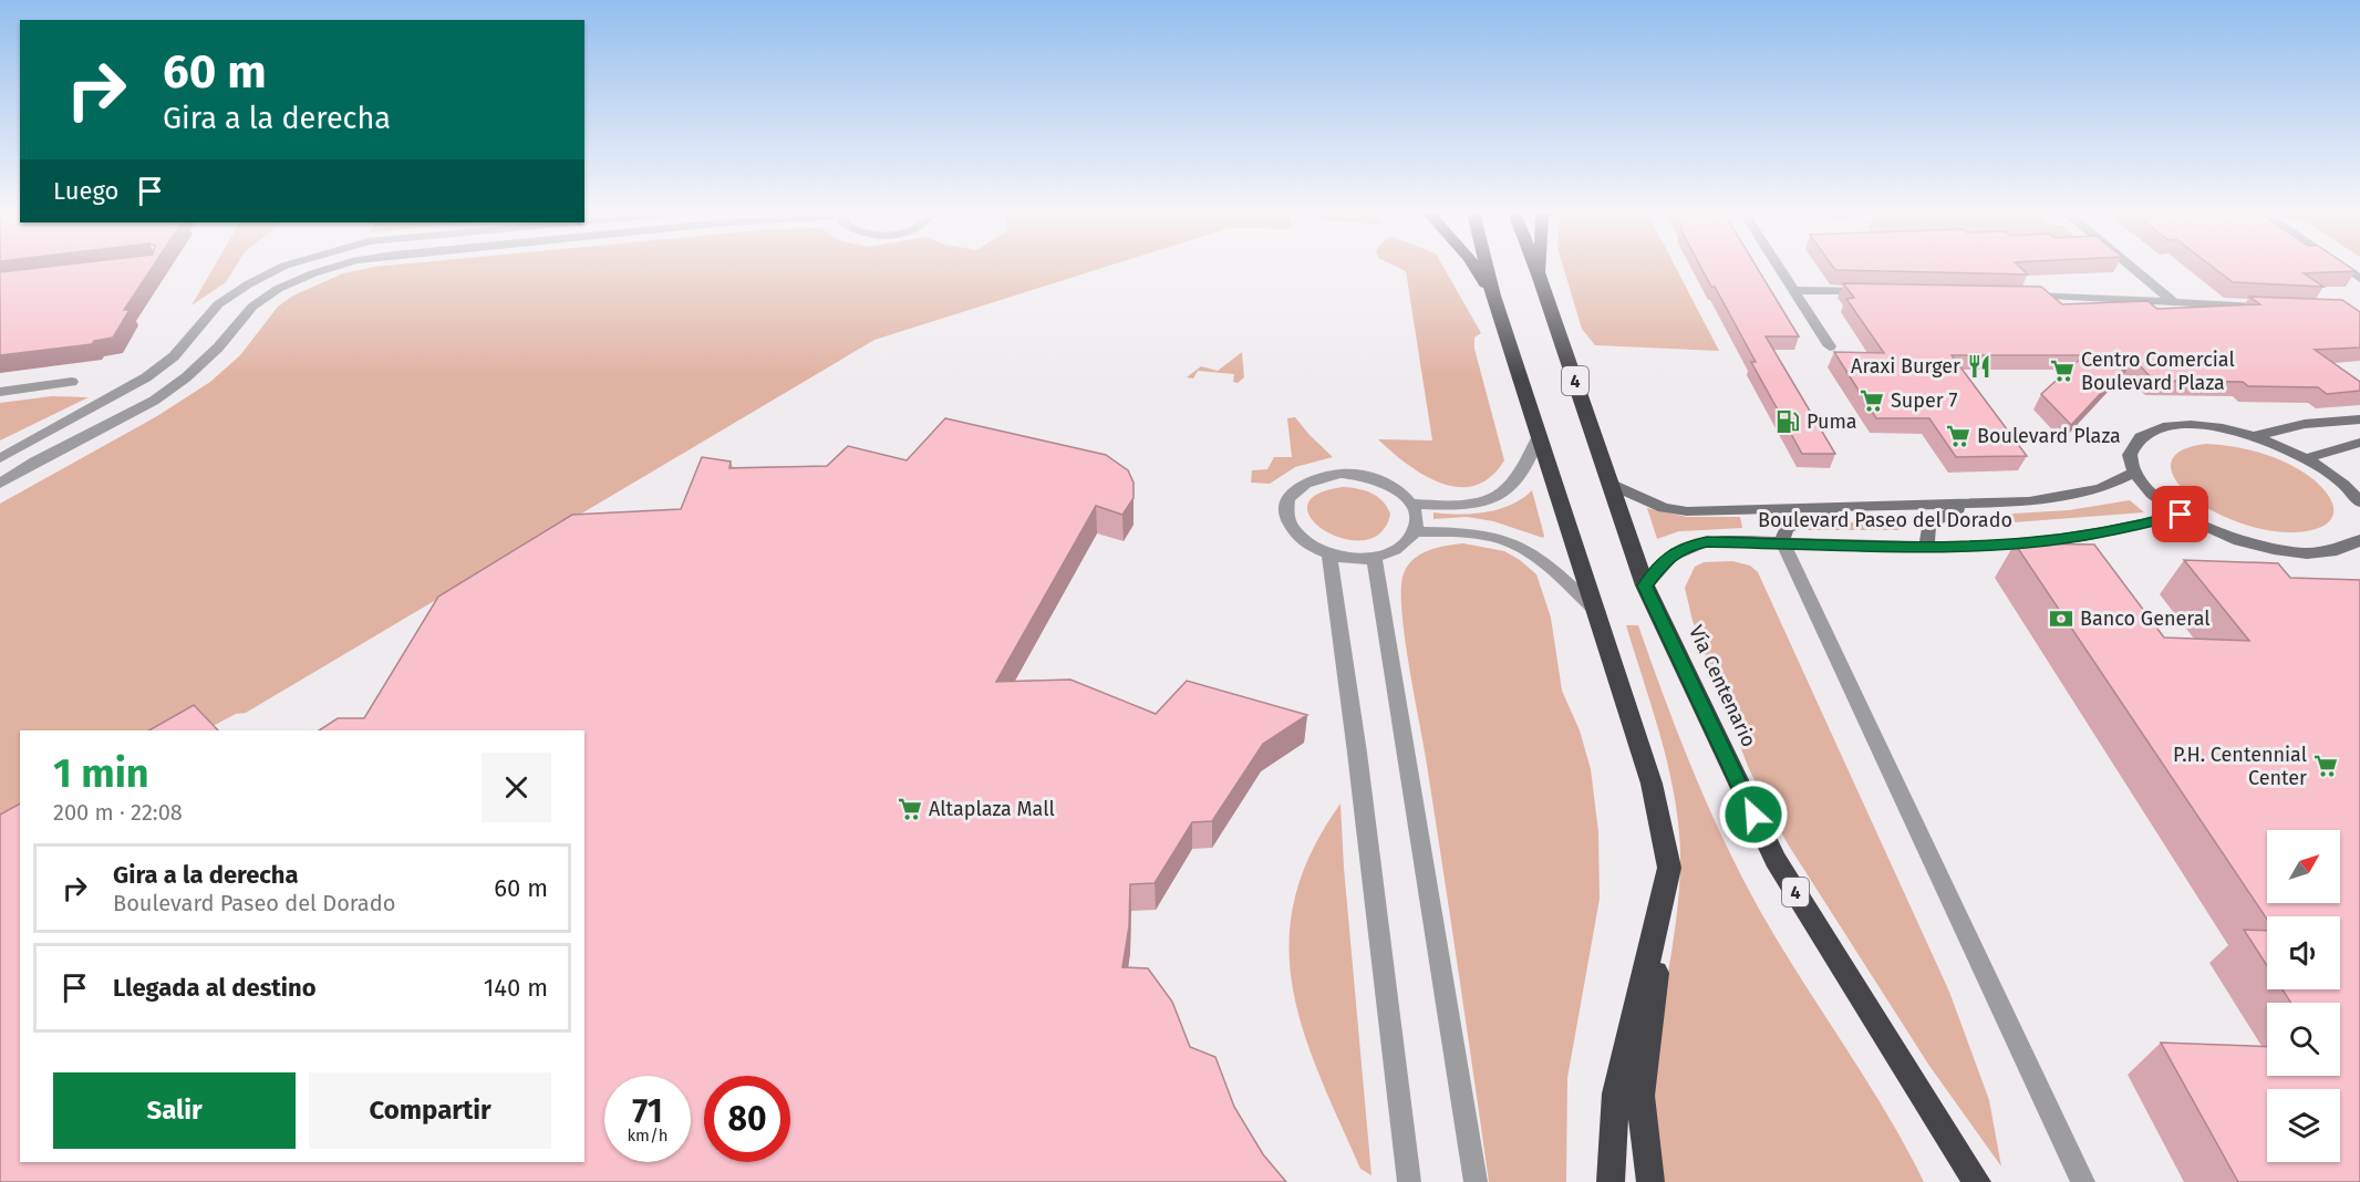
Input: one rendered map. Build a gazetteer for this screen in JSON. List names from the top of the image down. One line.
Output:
{"streets":{"highway":["4","Vía Centenario"],"street":["Boulevard Paseo del Dorado"]},"crossings":[["Boulevard Paseo del Dorado","Vía Centenario"]],"places":{"restaurant":["Araxi Burger"],"supermarket":["Centro Comercial Boulevard Plaza","Super 7","Boulevard Plaza","P.H. Centennial Center","Altaplaza Mall"],"fuel station":["Puma"],"bank":["Banco General"]},"north":"top right","page":{"turn":["60 m","Gira a la derecha"],"then":"Luego","heading":["1 min","200 m · 22:08"],"list":[{"name":"Gira a la derecha","note":"Boulevard Paseo del Dorado","value":"60 m"},{"name":"Llegada al destino","value":"140 m"}],"buttons":["Salir","Compartir"],"speed":"71 km/h","limit":"80"}}
